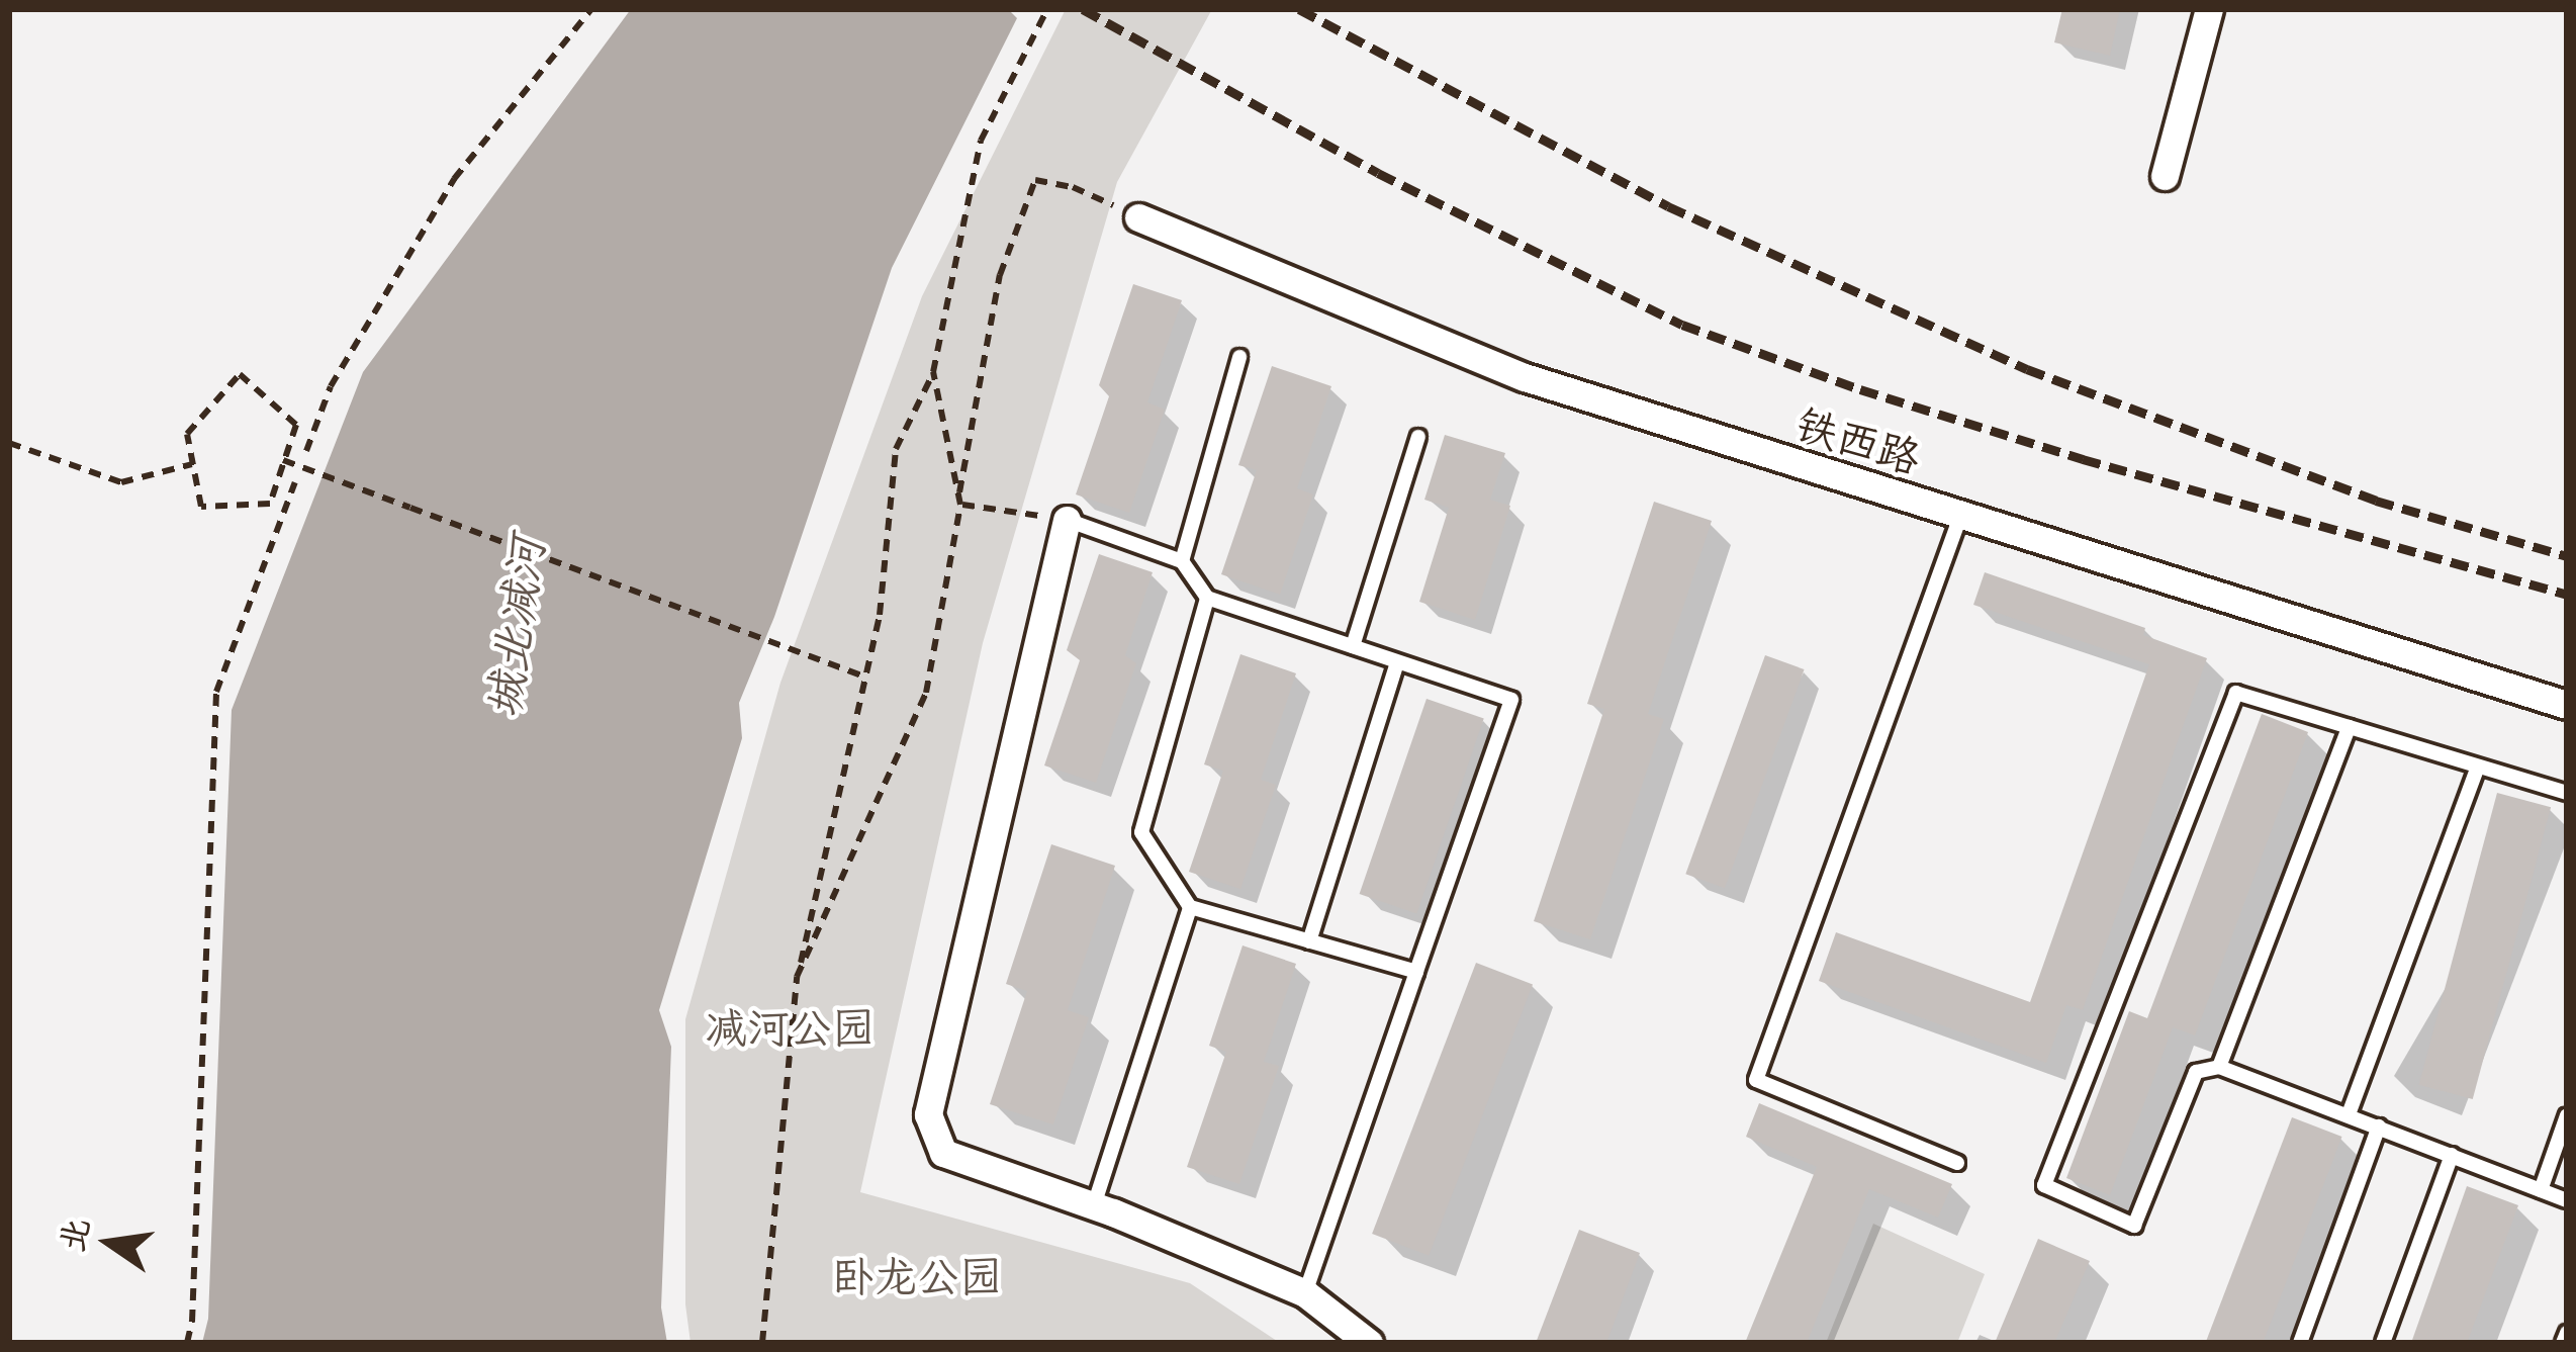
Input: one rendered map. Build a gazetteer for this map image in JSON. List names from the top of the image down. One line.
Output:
{"streets":{"street":["铁西路"]},"water":["城北减河"],"parks":["减河公园","卧龙公园"],"north":"left"}
